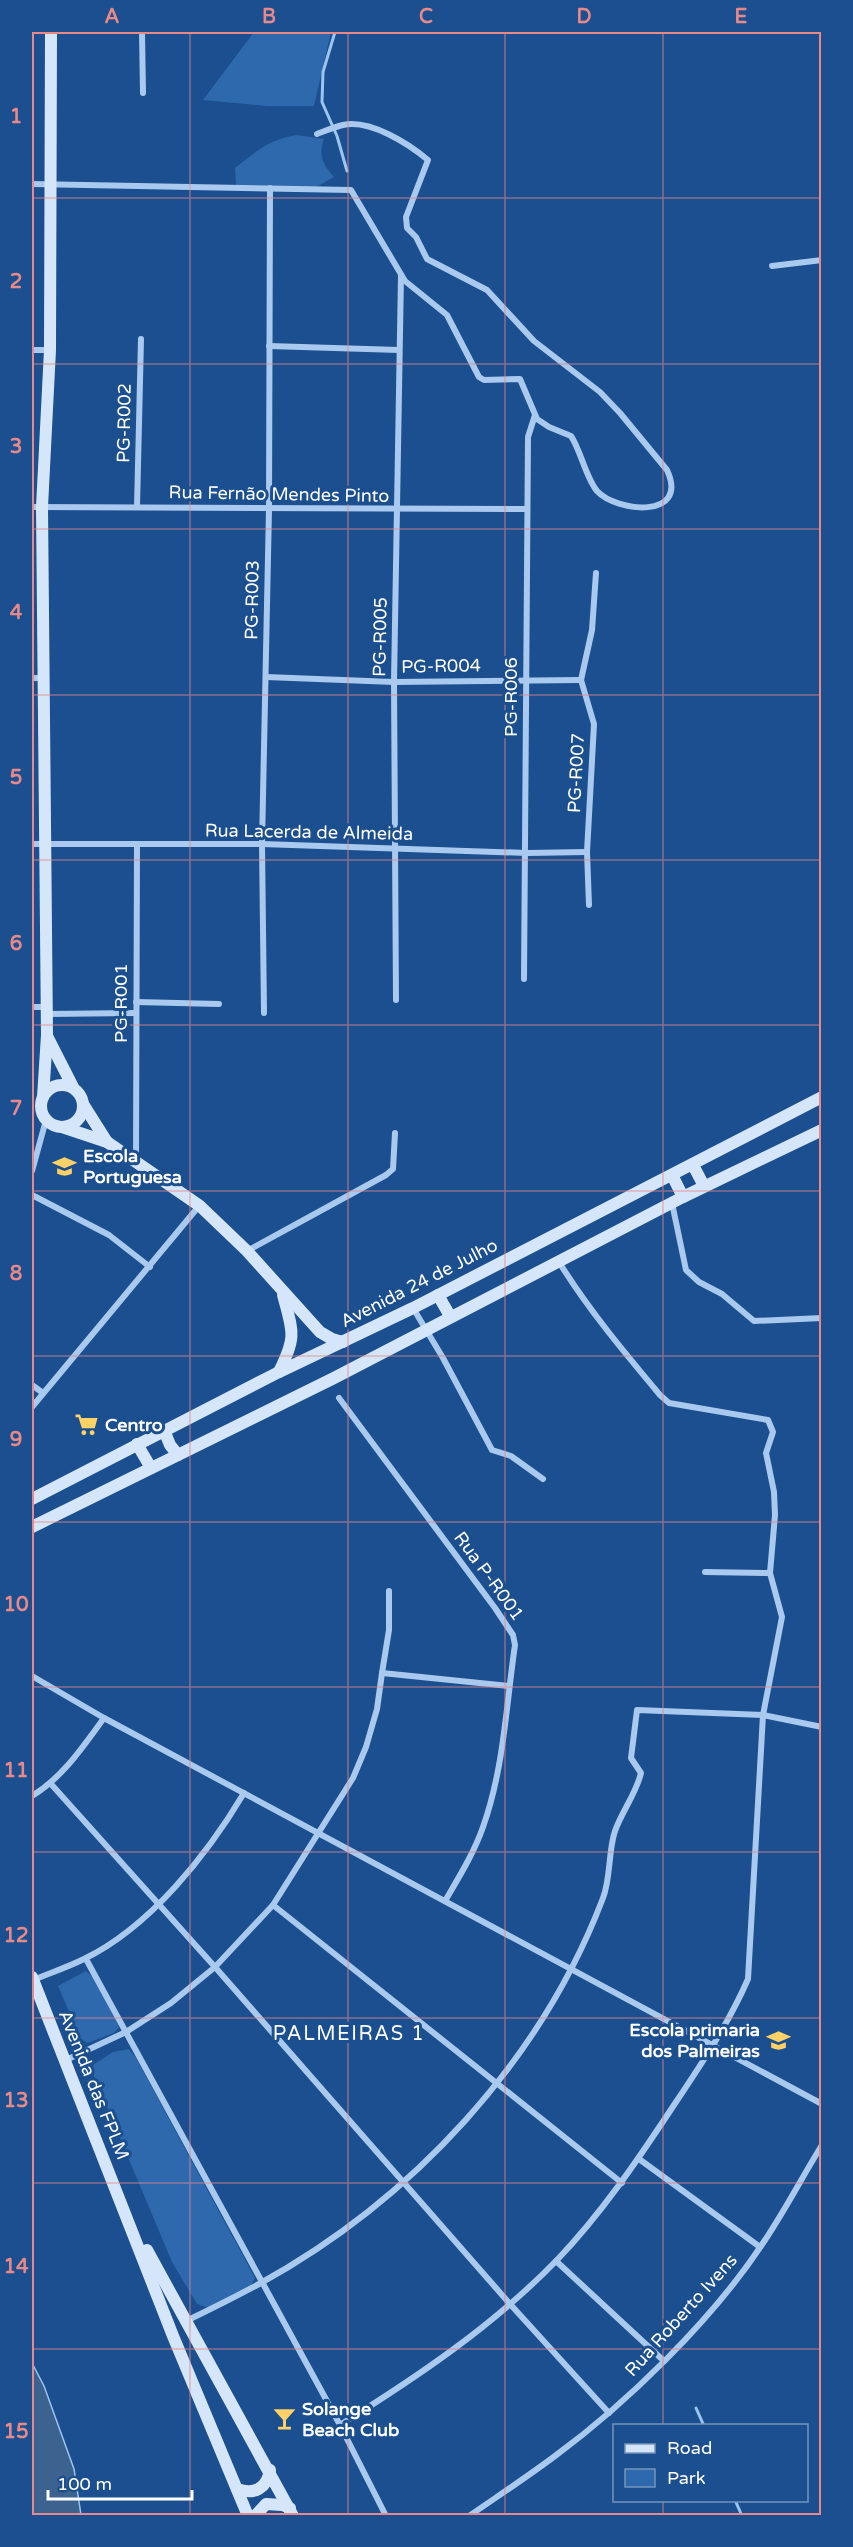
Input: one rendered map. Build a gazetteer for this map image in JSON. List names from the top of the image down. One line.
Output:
{"streets":{"street":["PG-R002","Rua Fernão Mendes Pinto","PG-R003","PG-R005","PG-R004","PG-R006","PG-R007","Rua Lacerda de Almeida","PG-R001","Avenida 24 de Julho","Rua P-R001","Avenida das FPLM","Rua Roberto Ivens"]},"crossings":[["PG-R002","Rua Fernão Mendes Pinto"],["Rua Fernão Mendes Pinto","PG-R003"],["Rua Fernão Mendes Pinto","PG-R005"],["Rua Fernão Mendes Pinto","PG-R006"],["PG-R003","PG-R004"],["PG-R003","Rua Lacerda de Almeida"],["PG-R005","PG-R004"],["PG-R005","Rua Lacerda de Almeida"],["PG-R004","PG-R006"],["PG-R004","PG-R007"],["PG-R006","Rua Lacerda de Almeida"],["PG-R007","Rua Lacerda de Almeida"],["Rua Lacerda de Almeida","PG-R001"]],"districts":["PALMEIRAS 1"],"places":{"school or university":["Escola Portuguesa","Escola primaria dos Palmeiras"],"supermarket":["Centro"],"bar":["Solange Beach Club"]},"legend":["Road","Park"],"scale_bar":"100 m","grid":{"columns":["A","B","C","D","E"],"rows":["1","2","3","4","5","6","7","8","9","10","11","12","13","14","15"]}}
